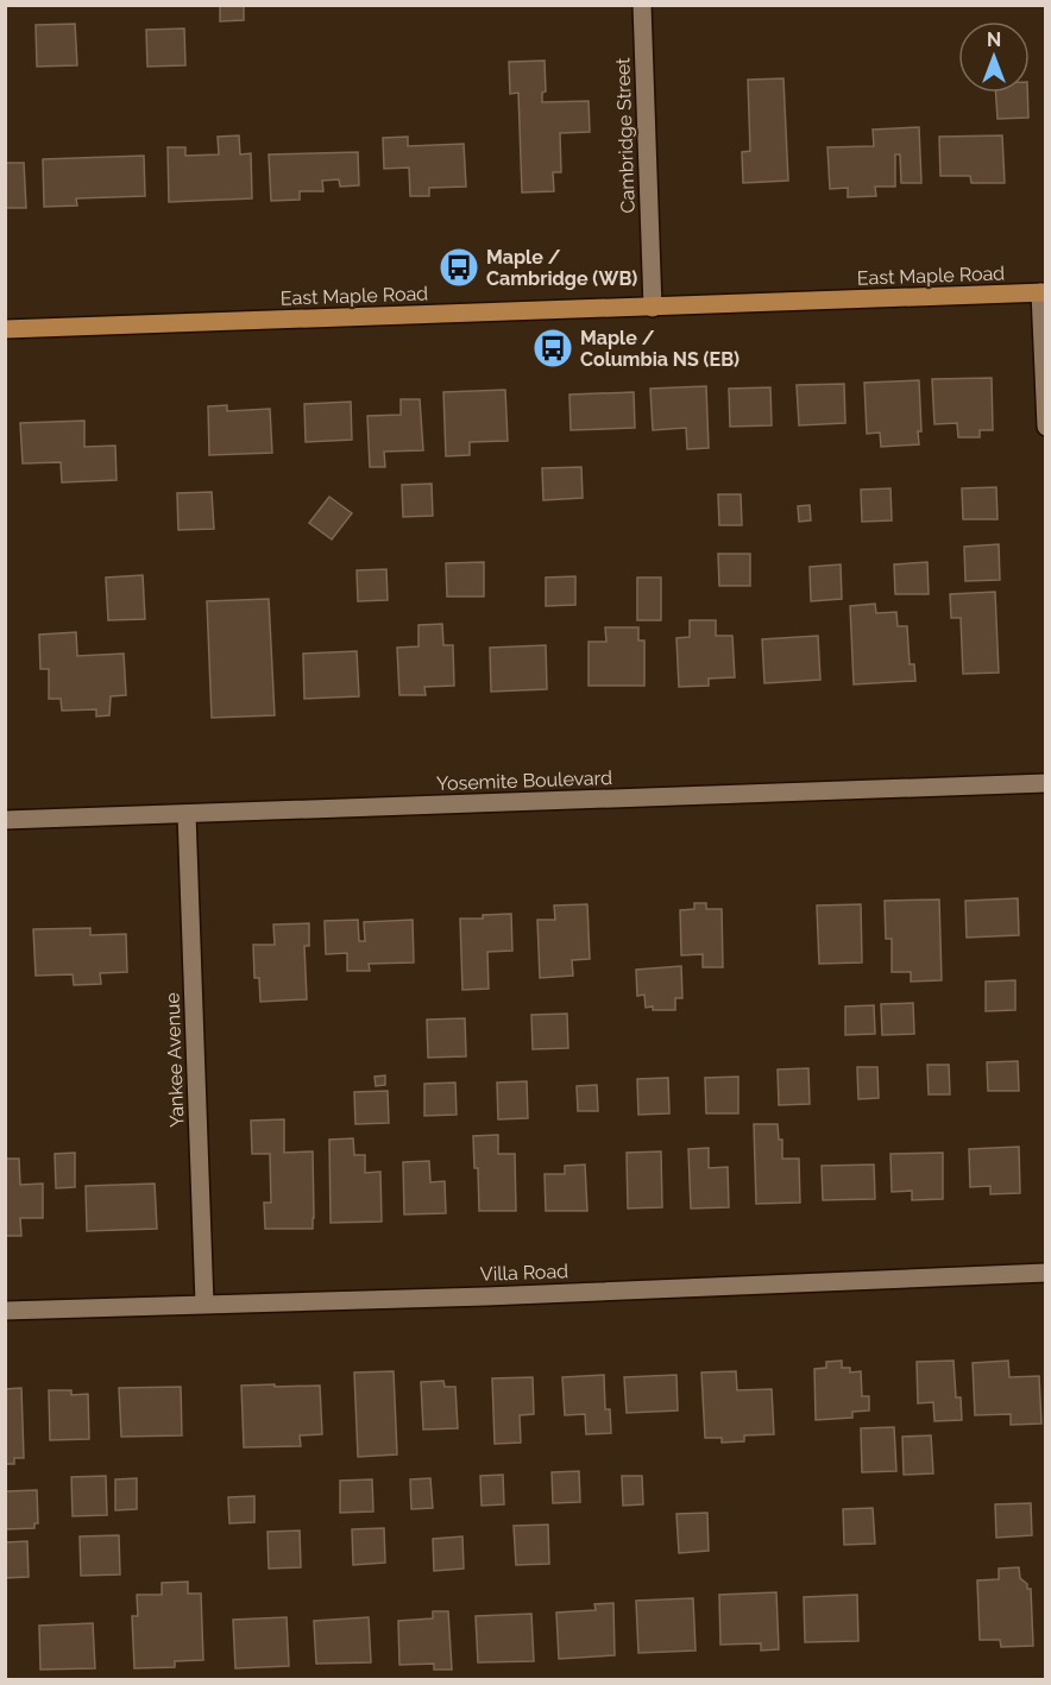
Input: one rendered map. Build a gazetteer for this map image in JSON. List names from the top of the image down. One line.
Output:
{"streets":{"main road":["East Maple Road"],"street":["Cambridge Street","Yosemite Boulevard","Yankee Avenue","Villa Road"]},"crossings":[["Cambridge Street","East Maple Road"],["Yosemite Boulevard","Yankee Avenue"],["Yankee Avenue","Villa Road"]],"places":{"bus stop":["Maple / Cambridge (WB)","Maple / Columbia NS (EB)"]},"north":"top"}
